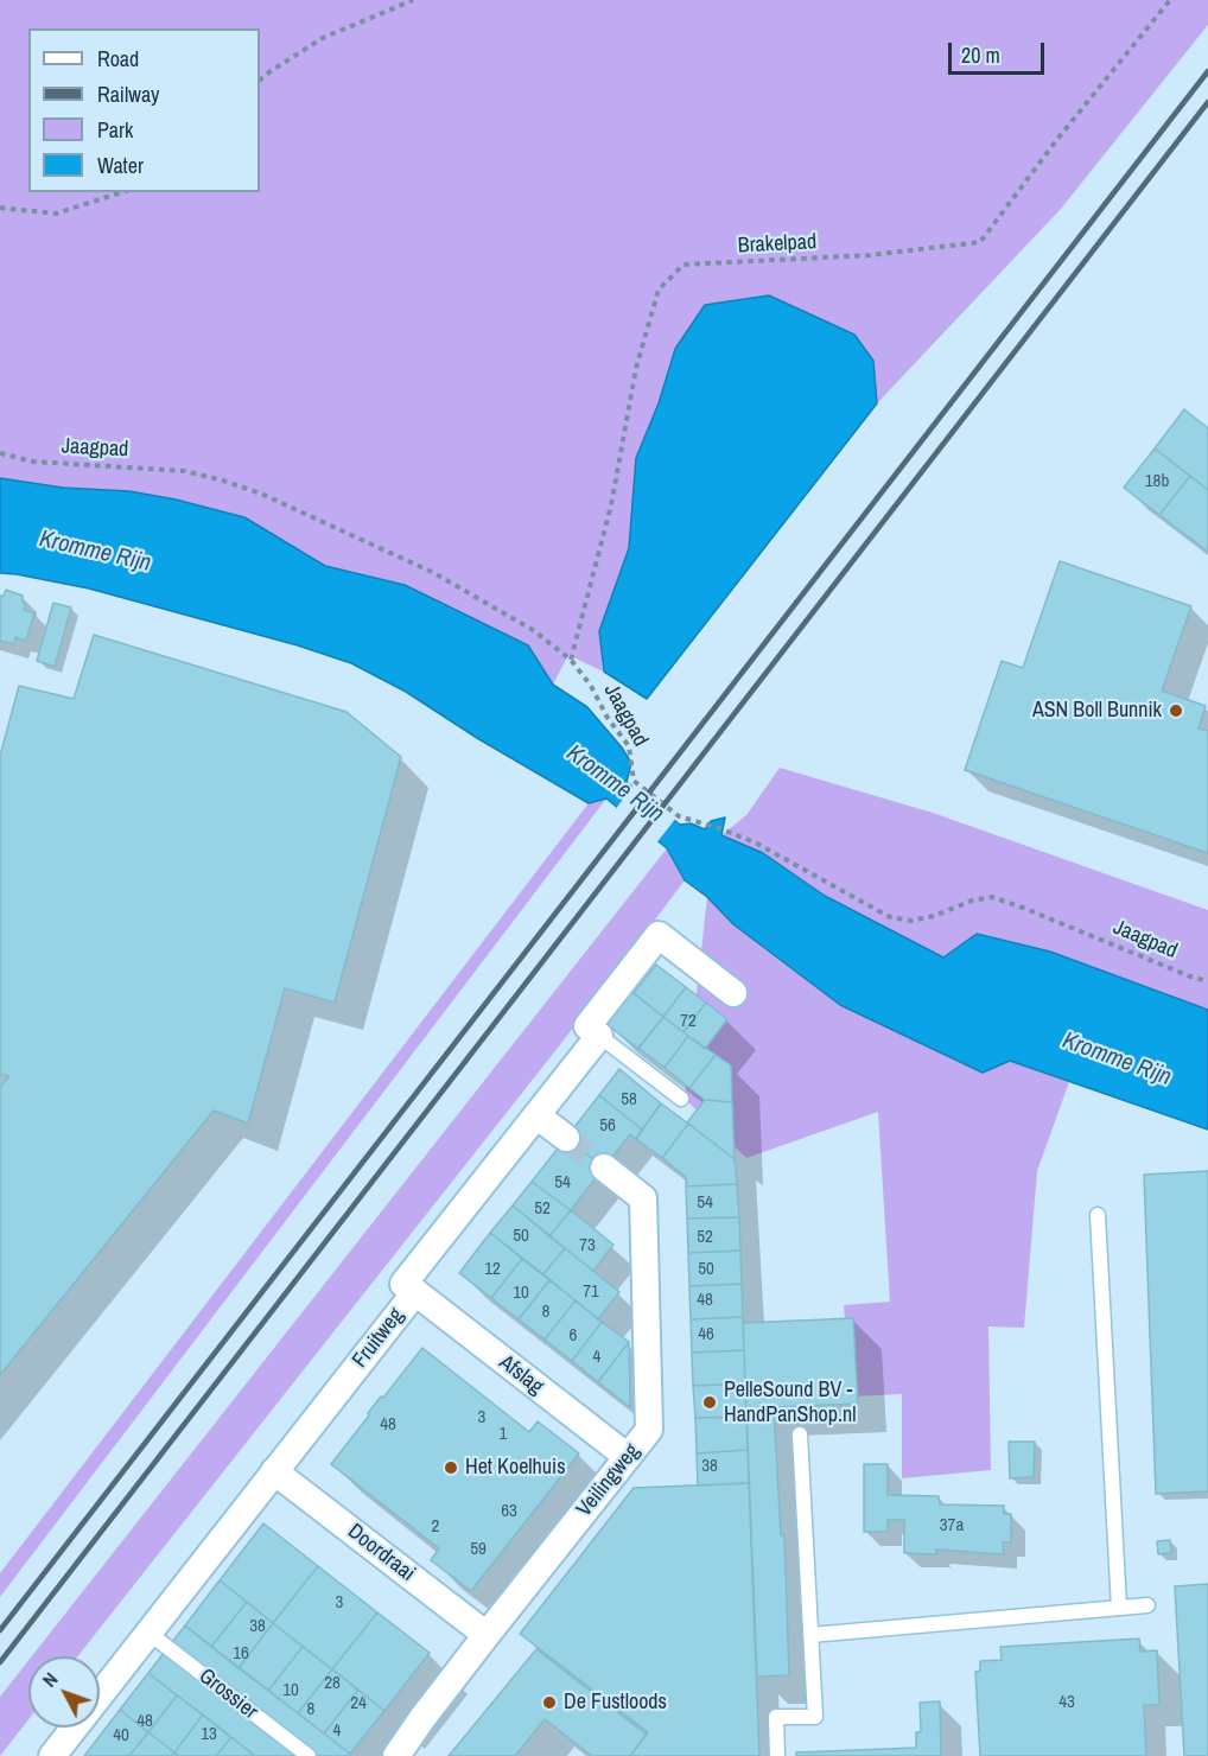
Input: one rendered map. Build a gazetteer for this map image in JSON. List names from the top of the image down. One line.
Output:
{"streets":{"street":["Fruitweg","Afslag","Veilingweg","Doordraai"],"lane":["Grossier"],"path":["Brakelpad","Jaagpad"]},"crossings":[["Brakelpad","Jaagpad"],["Fruitweg","Afslag"],["Fruitweg","Doordraai"],["Fruitweg","Grossier"],["Afslag","Veilingweg"],["Veilingweg","Doordraai"]],"water":["Kromme Rijn"],"places":["ASN Boll Bunnik","PelleSound BV - HandPanShop.nl","Het Koelhuis","De Fustloods"],"house_numbers":["18b","72","58","56","54","54","52","50","52","73","12","50","71","10","48","8","46","6","4","3","48","1","38","63","37a","2","59","3","38","16","28","10","43","24","8","48","4","13","40"],"legend":["Road","Railway","Park","Water"],"scale_bar":"20 m","north":"top left"}
